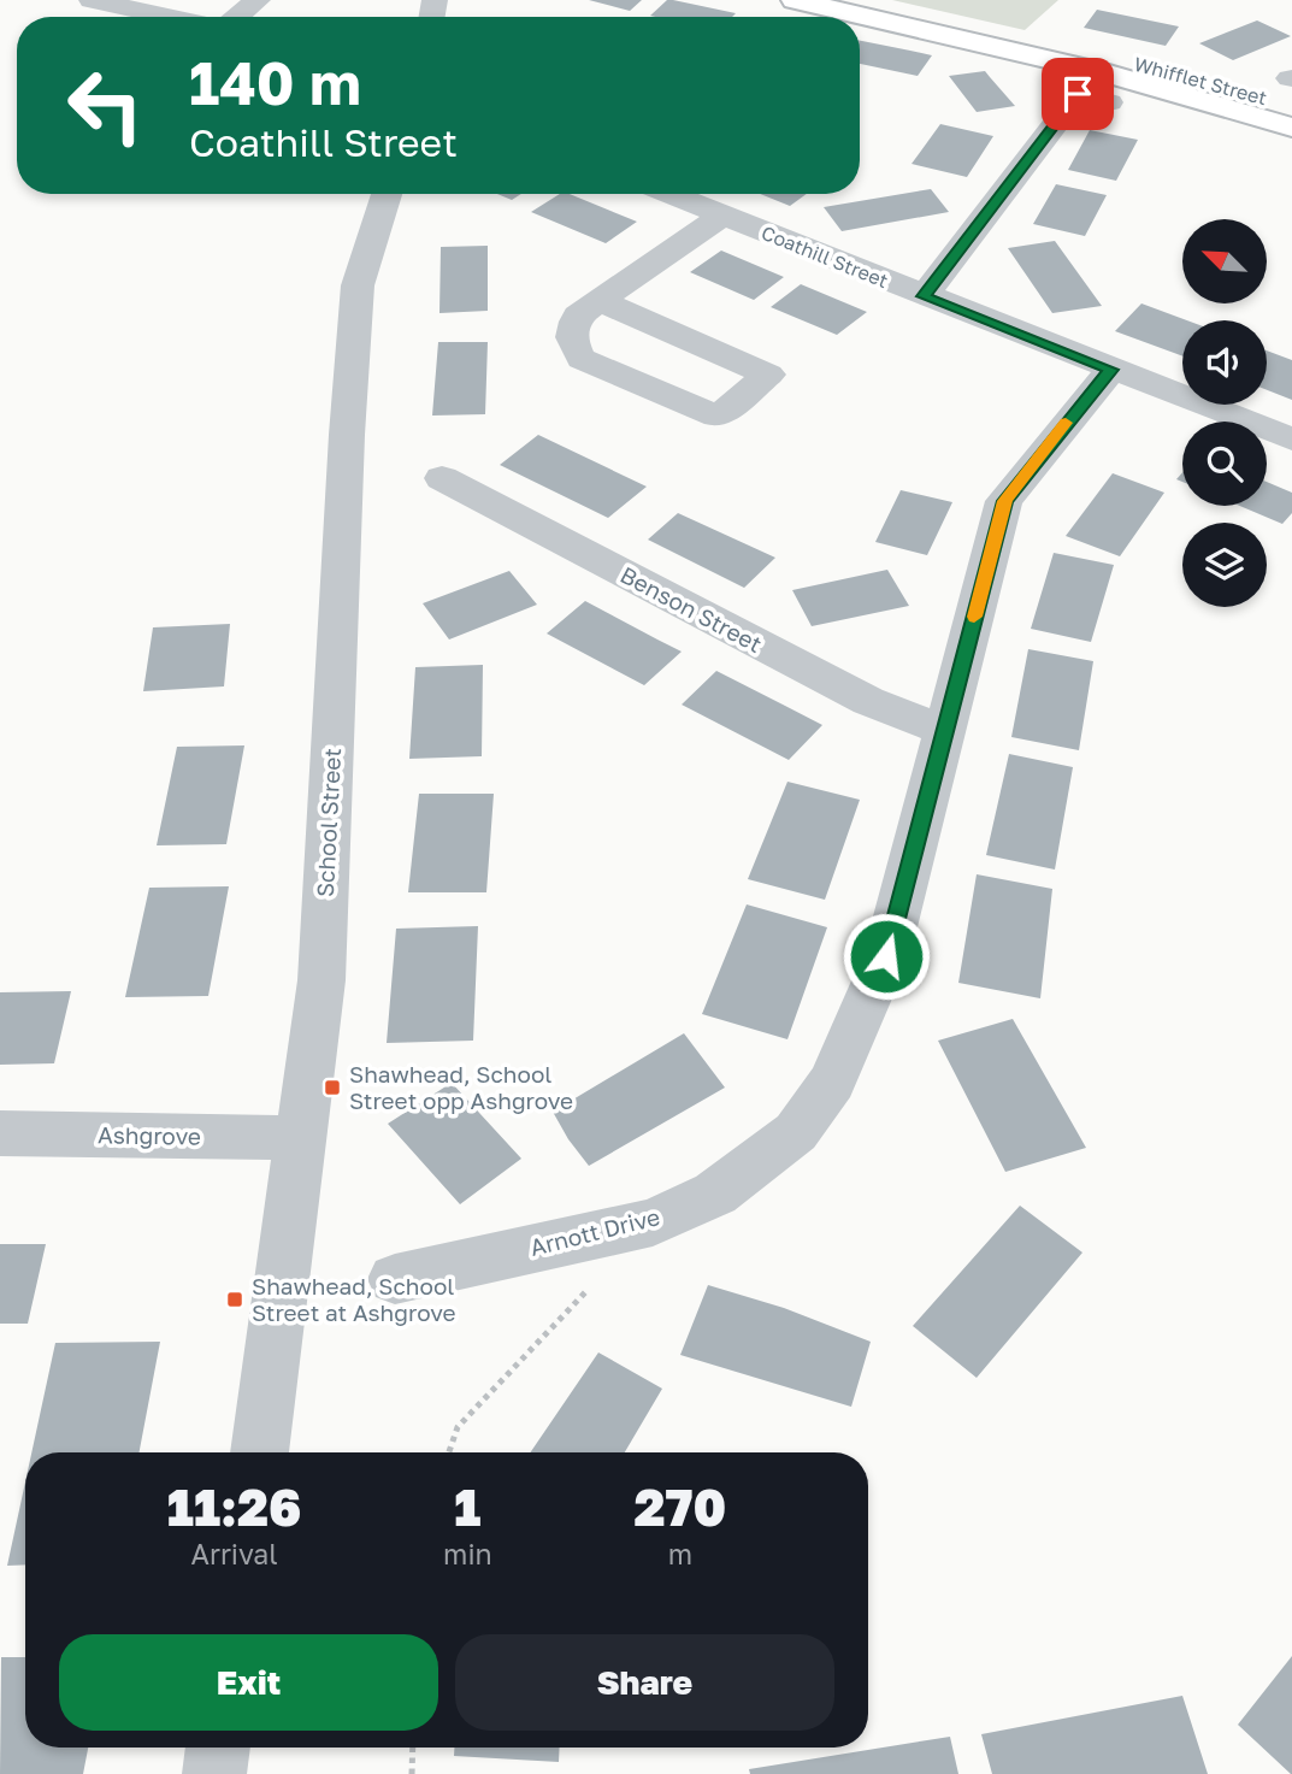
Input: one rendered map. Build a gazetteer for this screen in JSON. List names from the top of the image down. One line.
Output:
{"streets":{"main road":["Whifflet Street"],"street":["Coathill Street","Benson Street","School Street","Ashgrove","Arnott Drive"]},"crossings":[["Coathill Street","Arnott Drive"],["Benson Street","Arnott Drive"],["School Street","Ashgrove"]],"places":{"transit":["Shawhead, School Street opp Ashgrove","Shawhead, School Street at Ashgrove"]},"north":"top left","page":{"turn":["140 m","Coathill Street"],"eta":["11:26","Arrival","1","min","270","m"],"buttons":["Exit","Share"]}}
